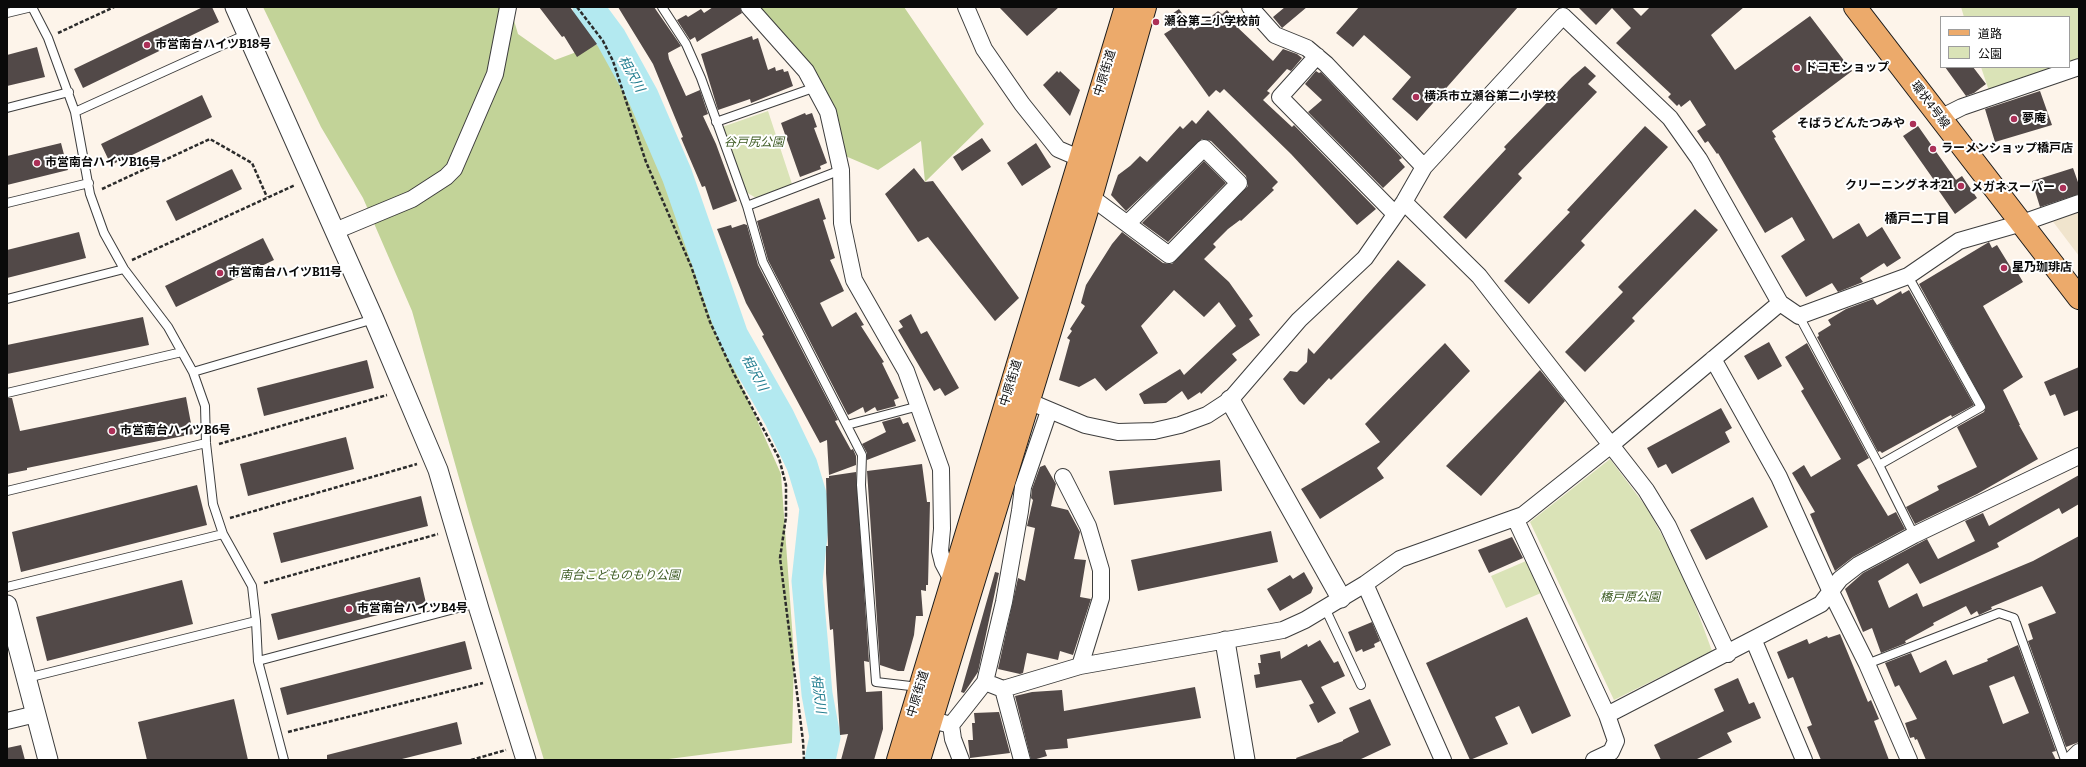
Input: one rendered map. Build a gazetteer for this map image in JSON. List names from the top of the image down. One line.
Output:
{"streets":{"main road":["中原街道","環状4号線"]},"districts":["橋戸二丁目"],"water":["相沢川"],"parks":["谷戸尻公園","南台こどものもり公園","橋戸原公園"],"places":["瀬谷第二小学校前","市営南台ハイツB18号","ドコモショップ","横浜市立瀬谷第二小学校","夢庵","そばうどんたつみや","ラーメンショップ橋戸店","市営南台ハイツB16号","クリーニングネオ21","メガネスーパー","星乃珈琲店","市営南台ハイツB11号","市営南台ハイツB6号","市営南台ハイツB4号"],"legend":["道路","公園"]}
